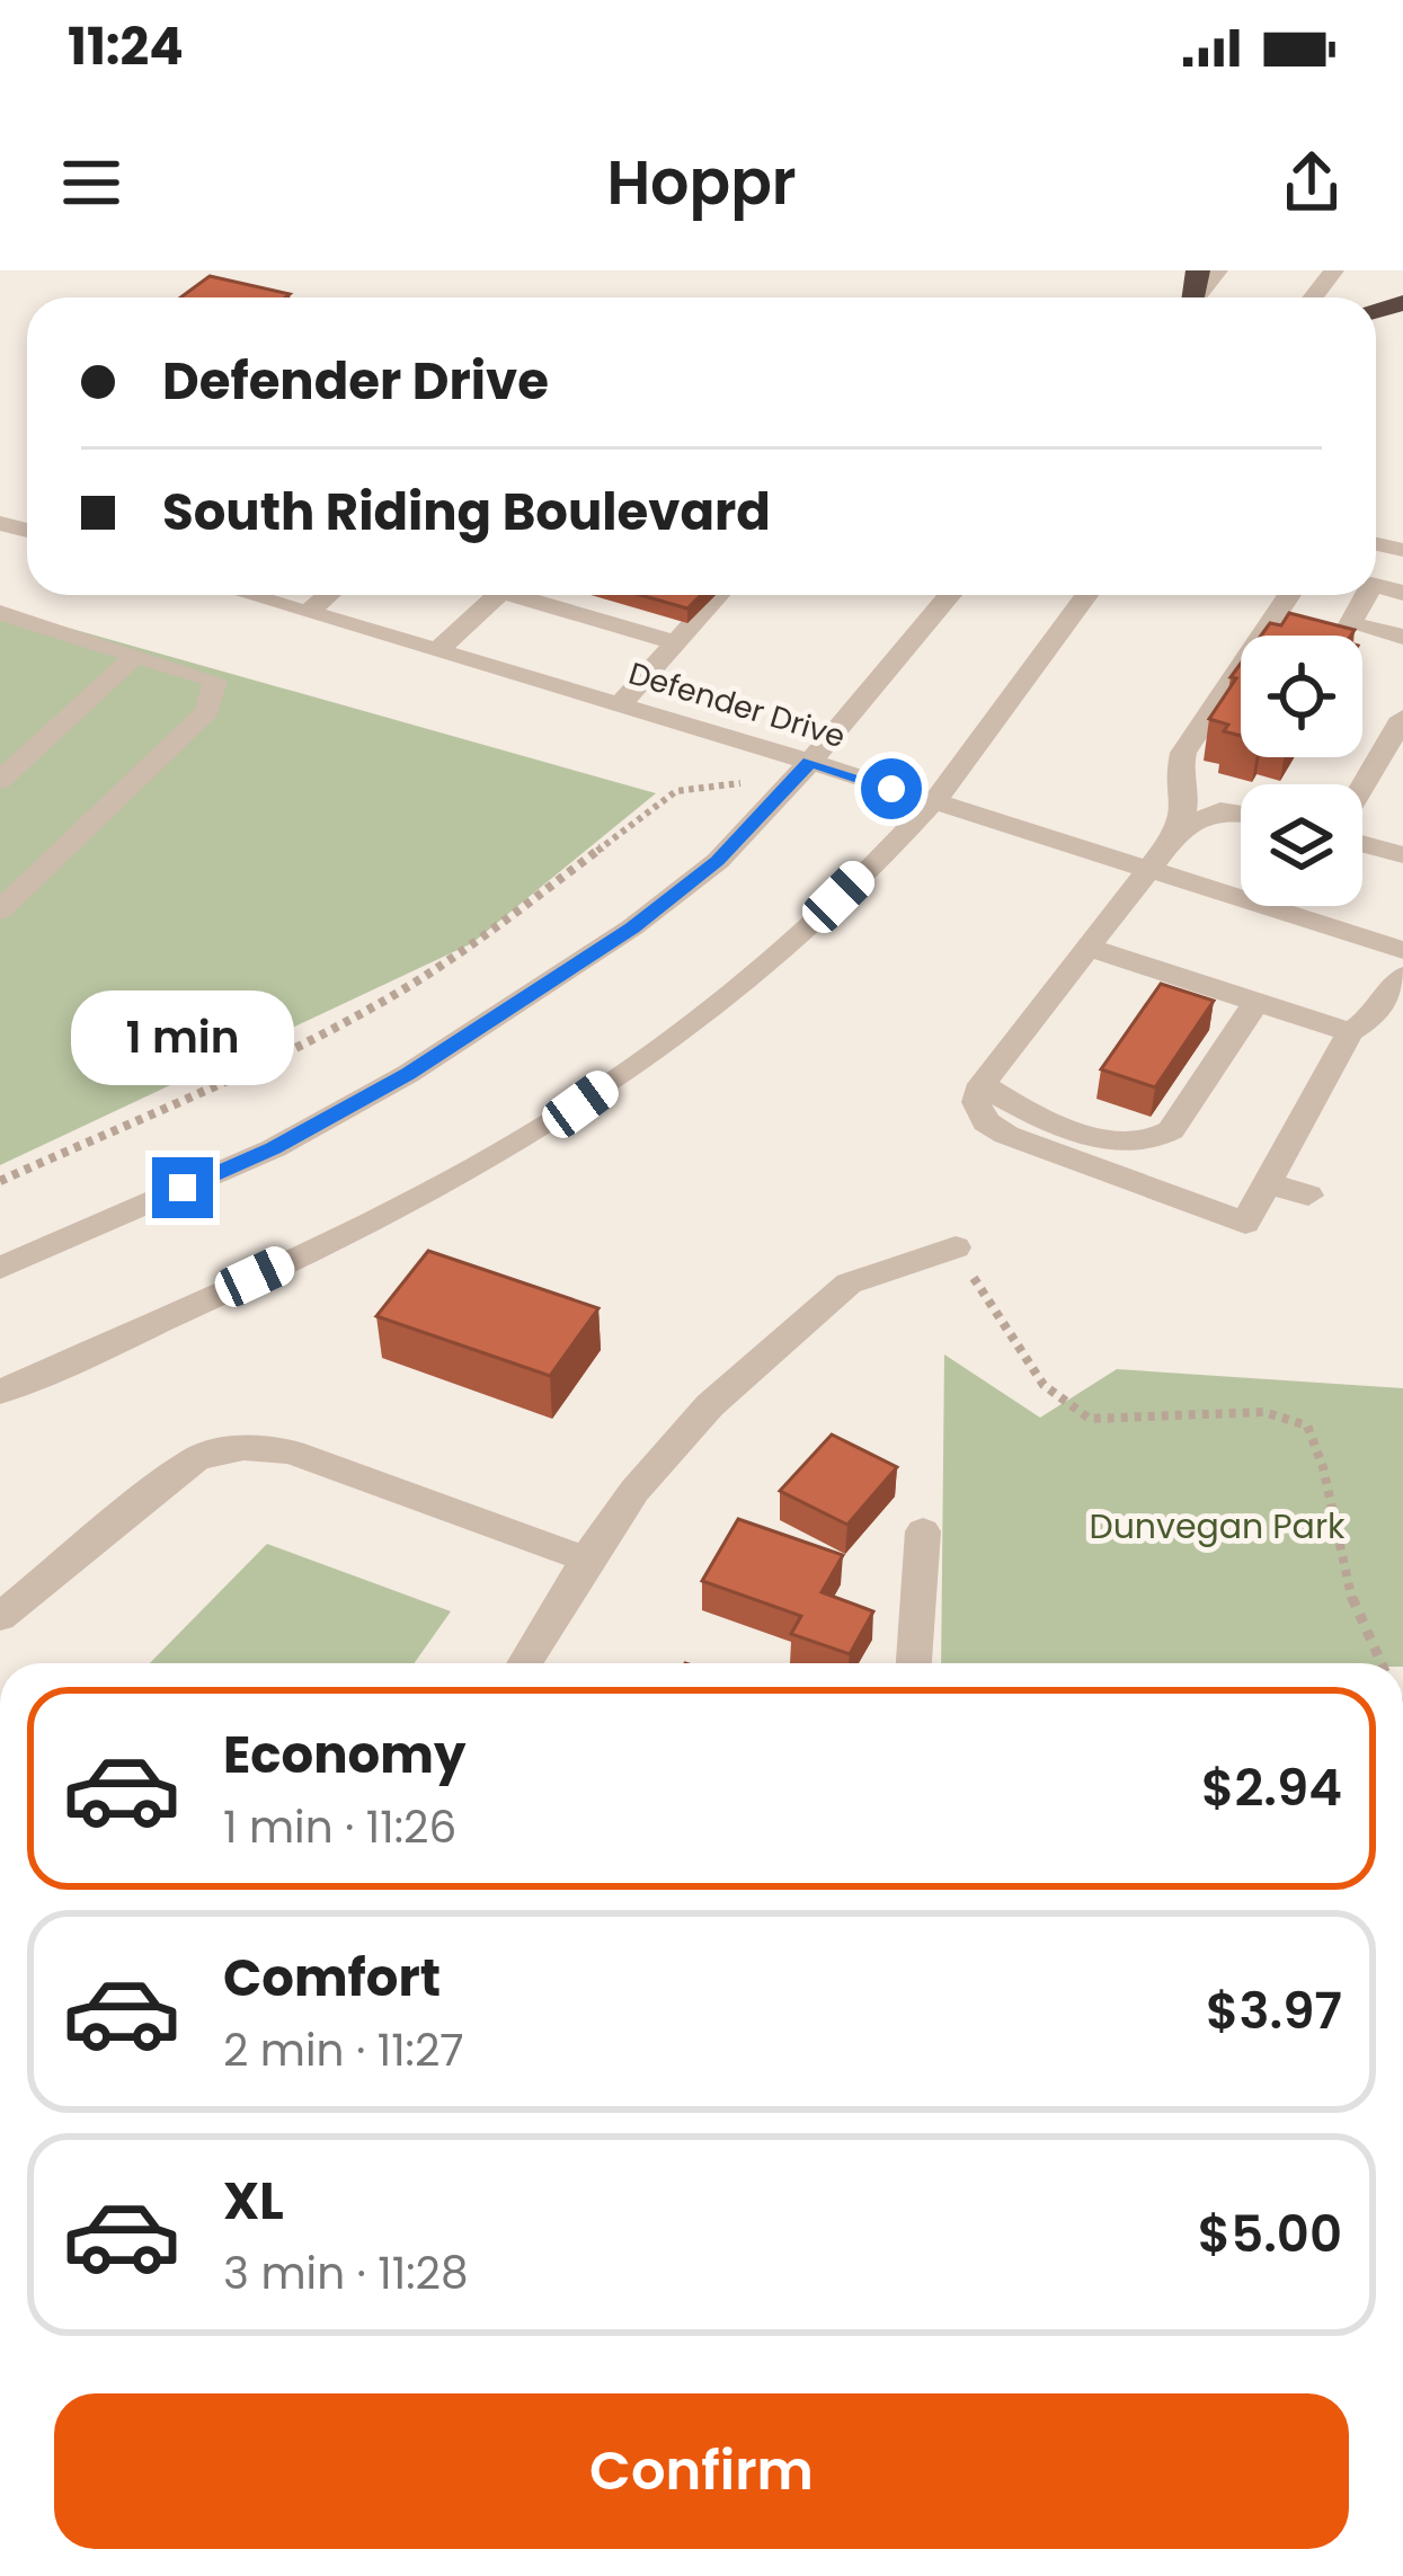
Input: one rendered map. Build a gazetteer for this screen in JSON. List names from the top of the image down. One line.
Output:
{"streets":{"street":["Defender Drive"]},"parks":["Dunvegan Park"],"page":{"status":"11:24","header":"Hoppr","banner":["Defender Drive","South Riding Boulevard"],"bubble":"1 min","list":[{"name":"Economy","note":"1 min · 11:26","value":"$2.94"},{"name":"Comfort","note":"2 min · 11:27","value":"$3.97"},{"name":"XL","note":"3 min · 11:28","value":"$5.00"}],"buttons":"Confirm"}}
